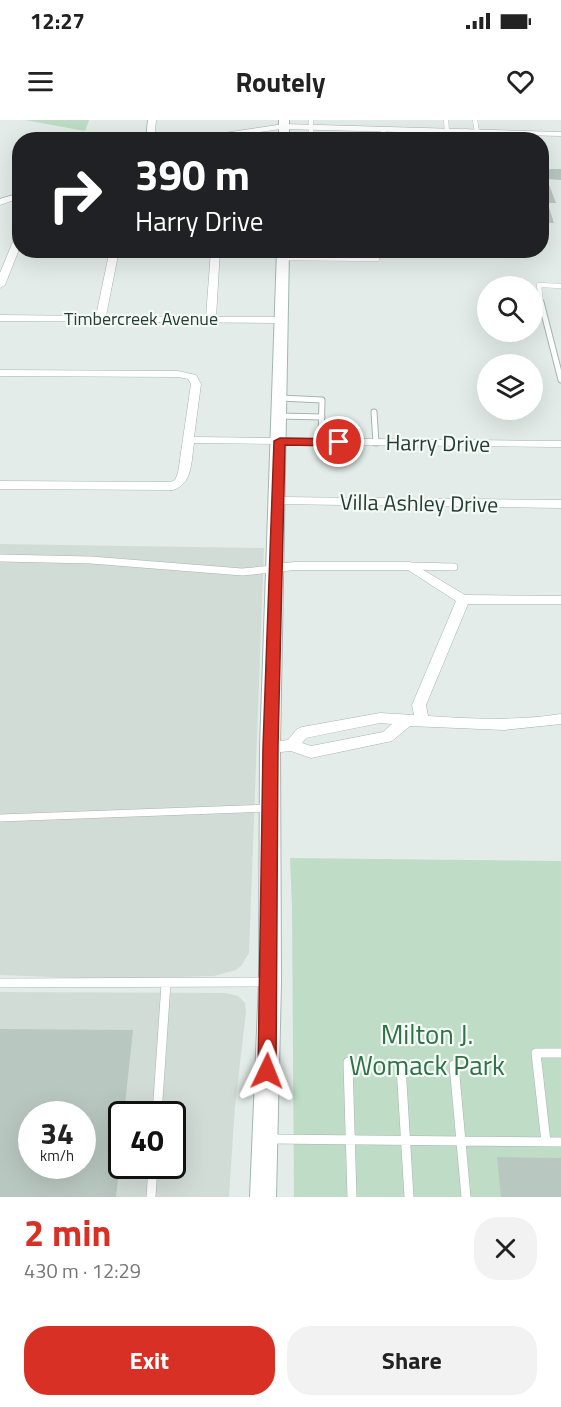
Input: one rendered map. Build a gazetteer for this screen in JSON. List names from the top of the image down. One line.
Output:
{"streets":{"street":["Timbercreek Avenue","Harry Drive","Villa Ashley Drive"]},"parks":["Milton J. Womack Park"],"page":{"status":"12:27","header":"Routely","turn":["390 m","Harry Drive"],"speed":"34 km/h","limit":"40","heading":["2 min","430 m · 12:29"],"buttons":["Exit","Share"]}}
